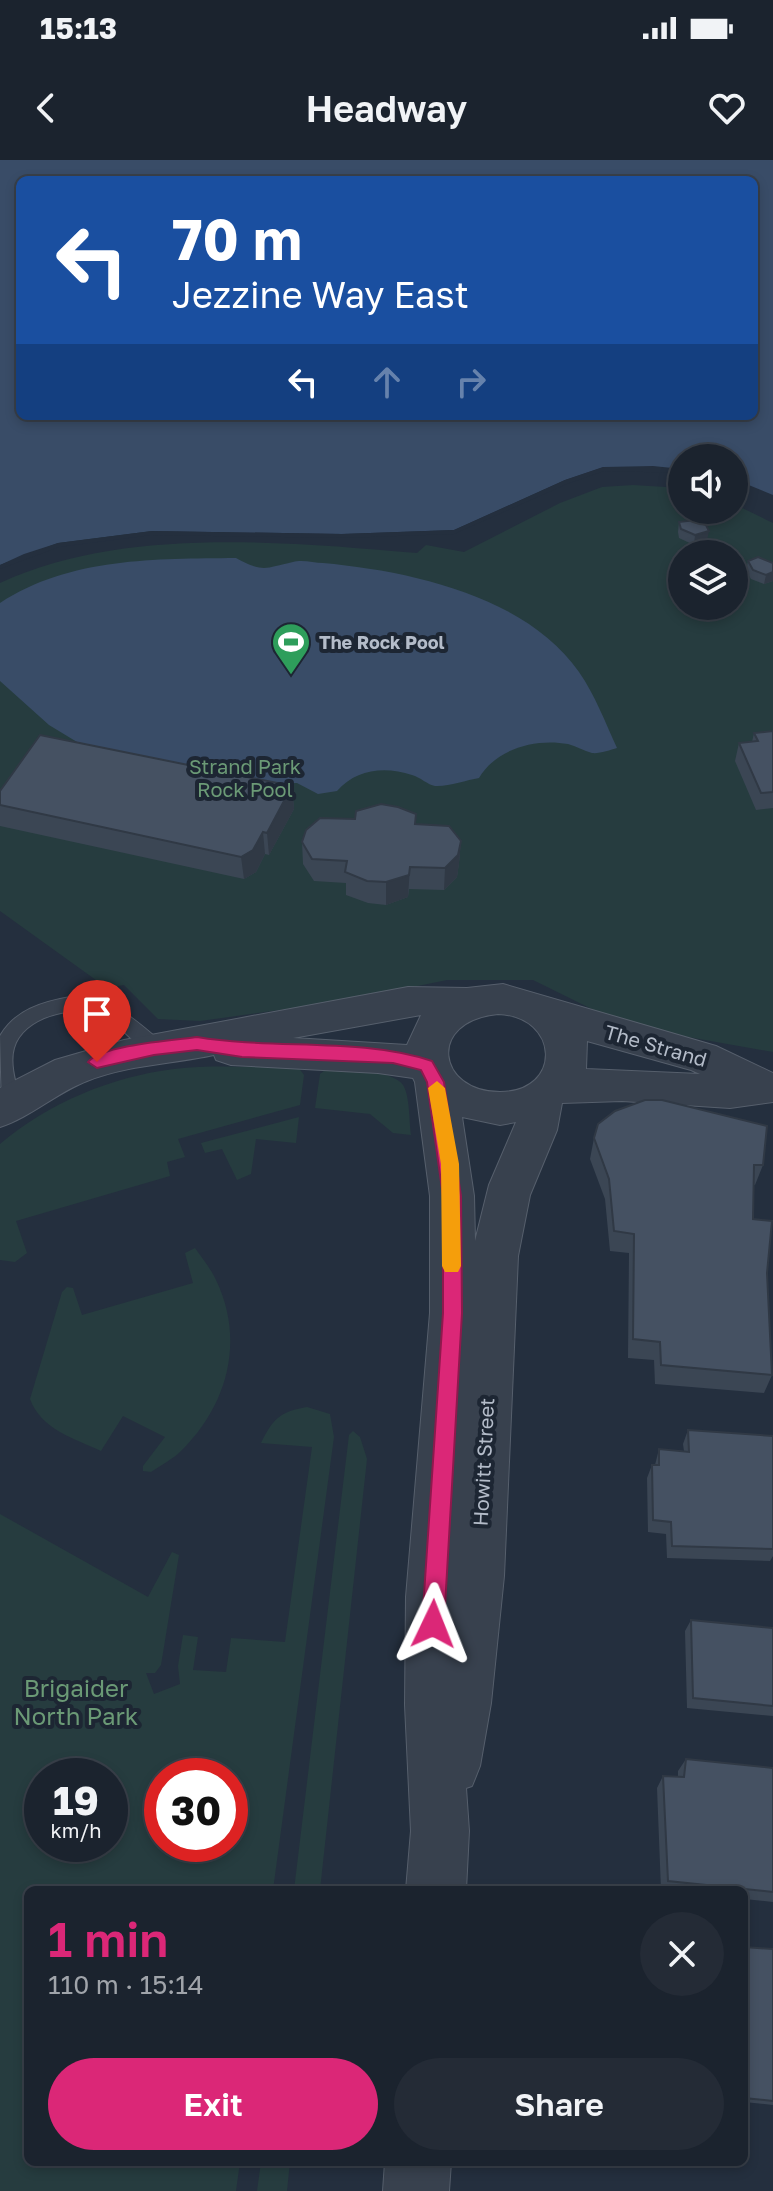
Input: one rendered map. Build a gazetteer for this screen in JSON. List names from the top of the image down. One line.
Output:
{"streets":{"street":["The Strand","Howitt Street"]},"crossings":[["The Strand","Howitt Street"]],"parks":["Strand Park Rock Pool","Brigaider North Park"],"places":{"sports":["The Rock Pool"]},"page":{"status":"15:13","header":"Headway","turn":["70 m","Jezzine Way East"],"speed":"19 km/h","limit":"30","heading":["1 min","110 m · 15:14"],"buttons":["Exit","Share"]}}
